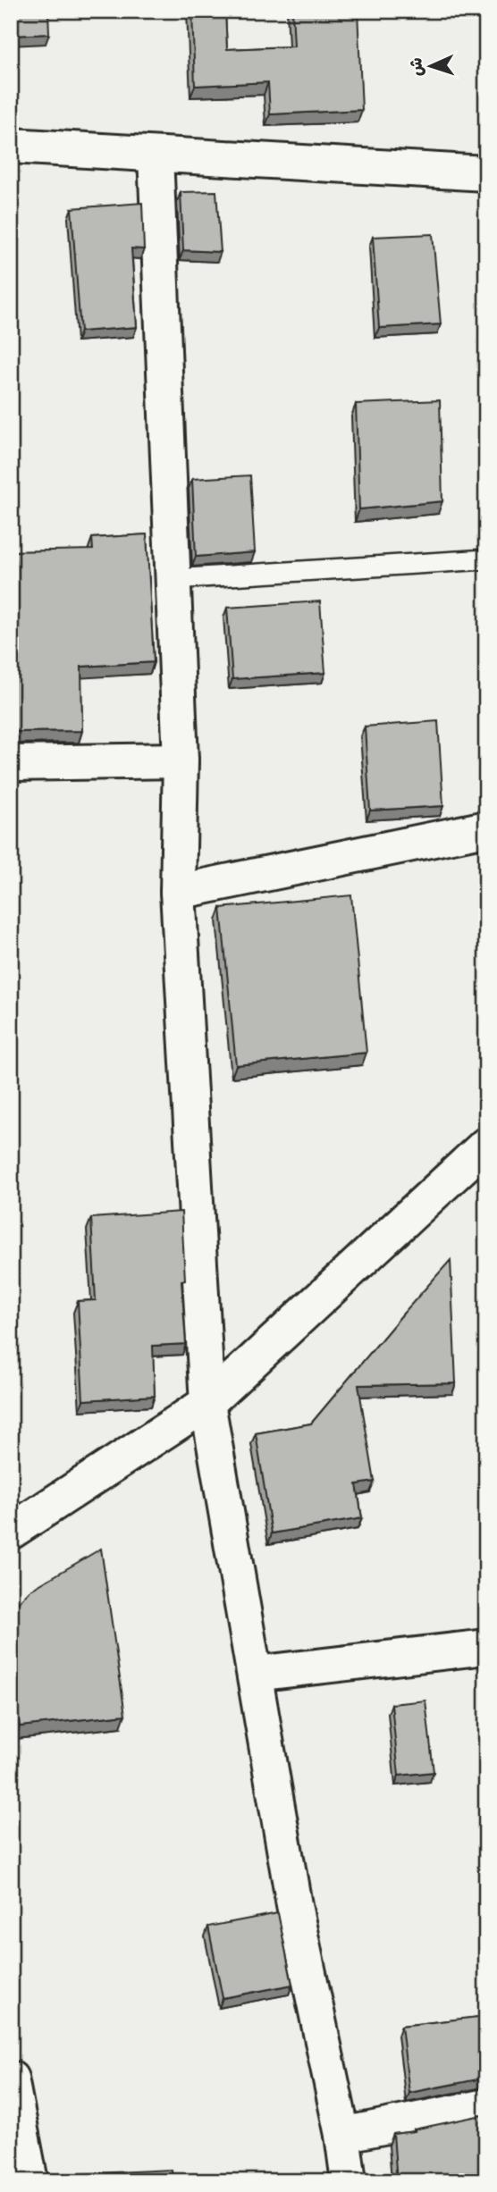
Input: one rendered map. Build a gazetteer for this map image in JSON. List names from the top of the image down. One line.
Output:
{"north":"left"}
